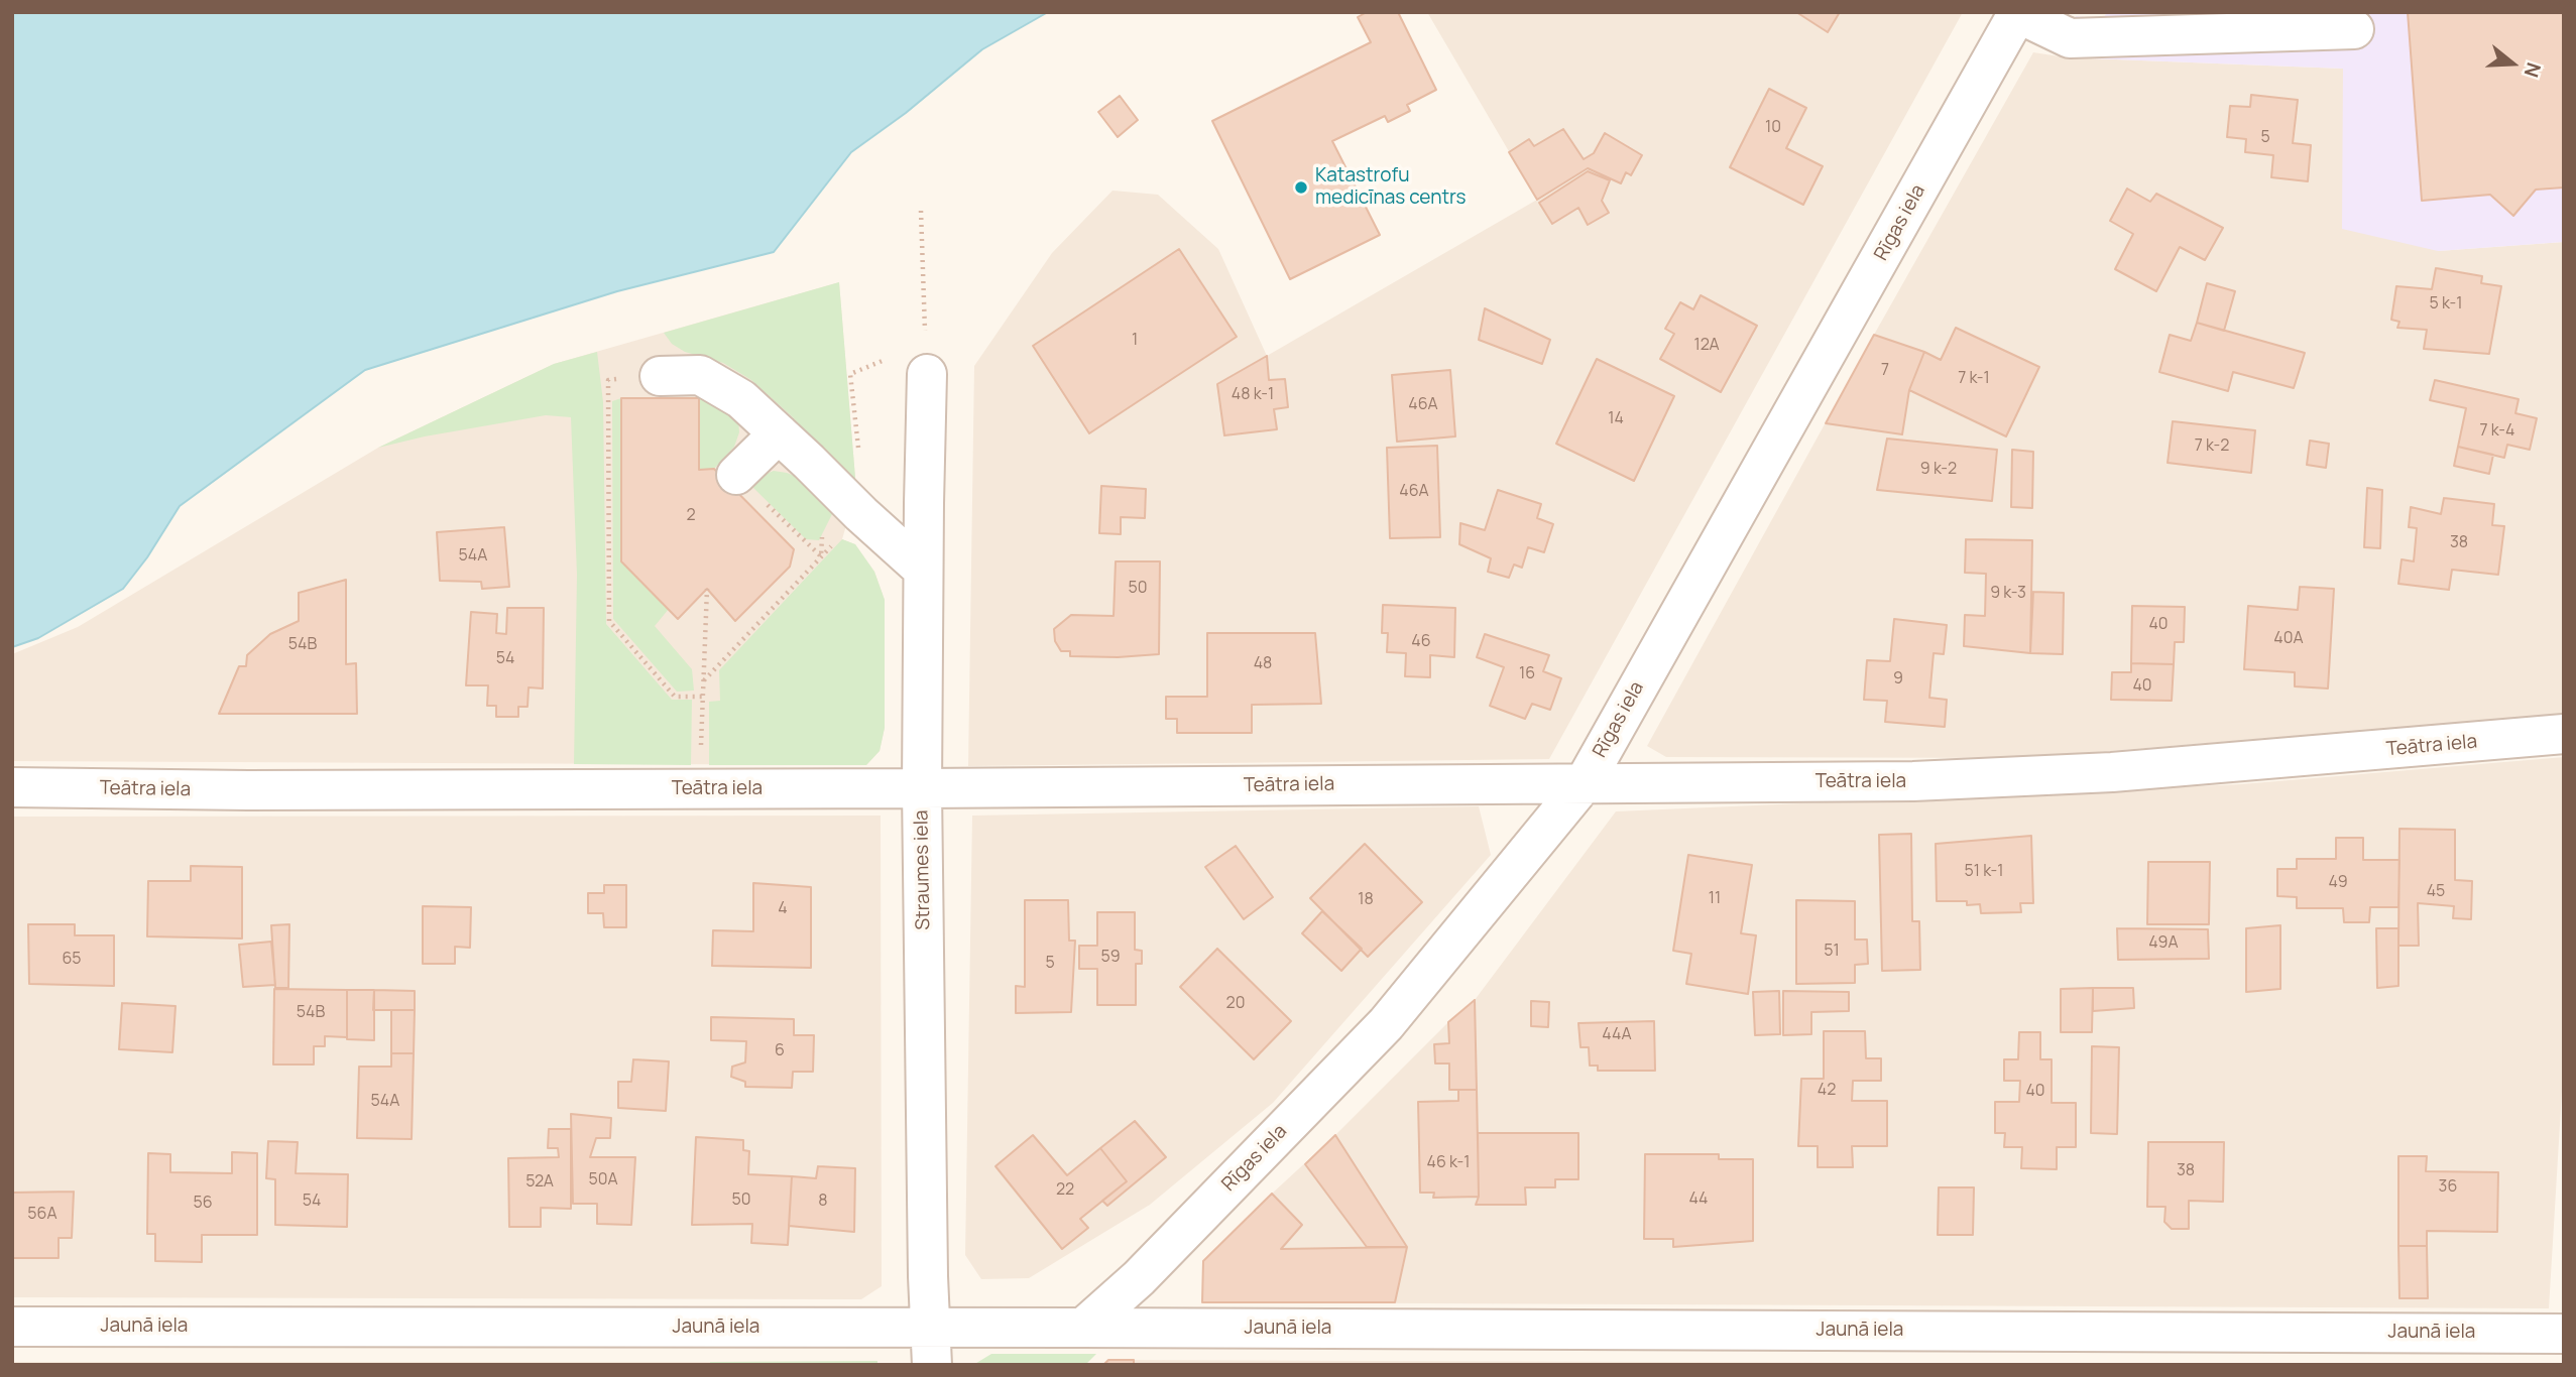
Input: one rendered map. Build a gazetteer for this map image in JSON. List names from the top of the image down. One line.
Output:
{"streets":{"street":["Rīgas iela","Teātra iela","Straumes iela","Jaunā iela"]},"crossings":[["Rīgas iela","Teātra iela"],["Rīgas iela","Jaunā iela"],["Teātra iela","Straumes iela"],["Straumes iela","Jaunā iela"]],"places":["Katastrofu medicīnas centrs"],"house_numbers":["10","5","5 k-1","1","12A","7","7 k-1","48 k-1","46A","14","7 k-4","7 k-2","9 k-2","46A","2","38","54A","50","9 k-3","40","40A","46","54B","54","48","16","9","40","51 k-1","49","45","11","18","4","49A","51","59","65","5","20","54B","44A","6","42","40","54A","46 k-1","38","50A","52A","36","22","44","50","54","8","56","56A"],"north":"right"}
